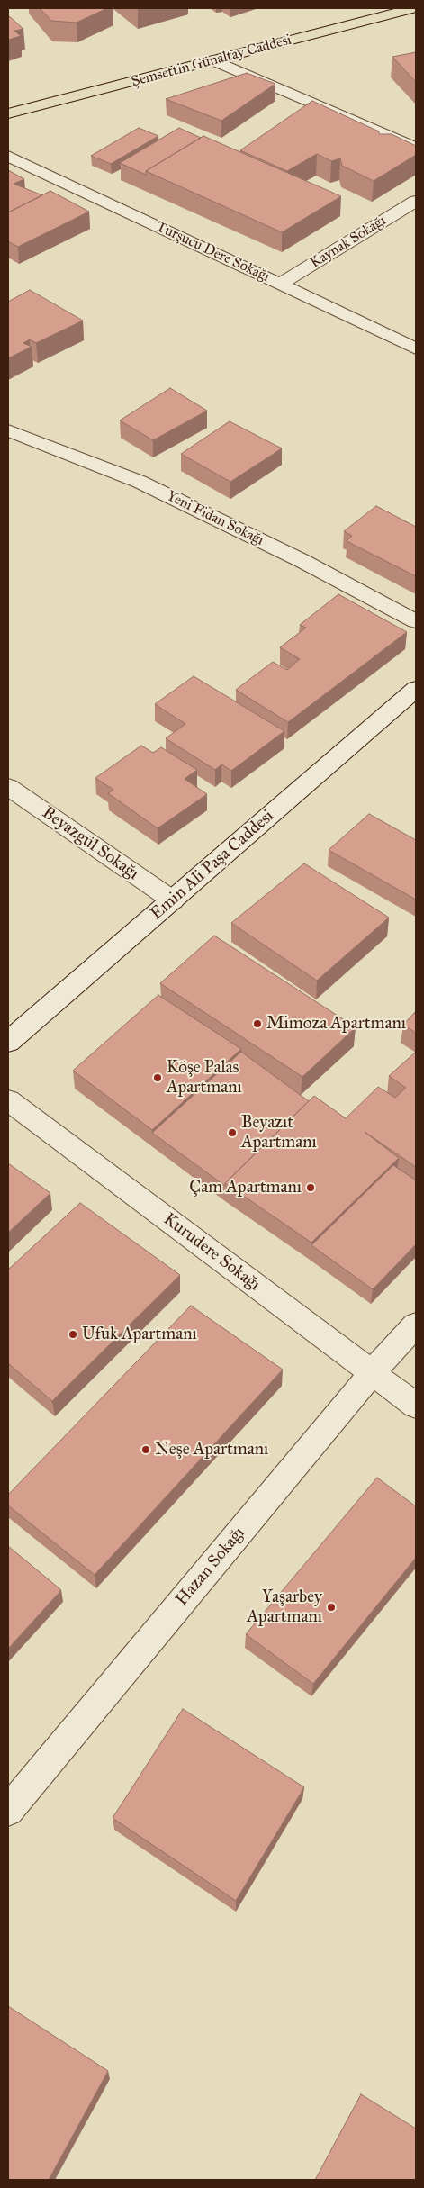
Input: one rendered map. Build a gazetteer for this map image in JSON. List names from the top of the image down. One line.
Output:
{"streets":{"main road":["Şemsettin Günaltay Caddesi"],"street":["Kaynak Sokağı","Turşucu Dere Sokağı","Yeni Fidan Sokağı","Beyazgül Sokağı","Emin Ali Paşa Caddesi","Kurudere Sokağı","Hazan Sokağı"]},"crossings":[["Kaynak Sokağı","Turşucu Dere Sokağı"],["Beyazgül Sokağı","Emin Ali Paşa Caddesi"],["Kurudere Sokağı","Hazan Sokağı"]],"places":["Mimoza Apartmanı","Köşe Palas Apartmanı","Beyazıt Apartmanı","Çam Apartmanı","Ufuk Apartmanı","Neşe Apartmanı","Yaşarbey Apartmanı"]}
